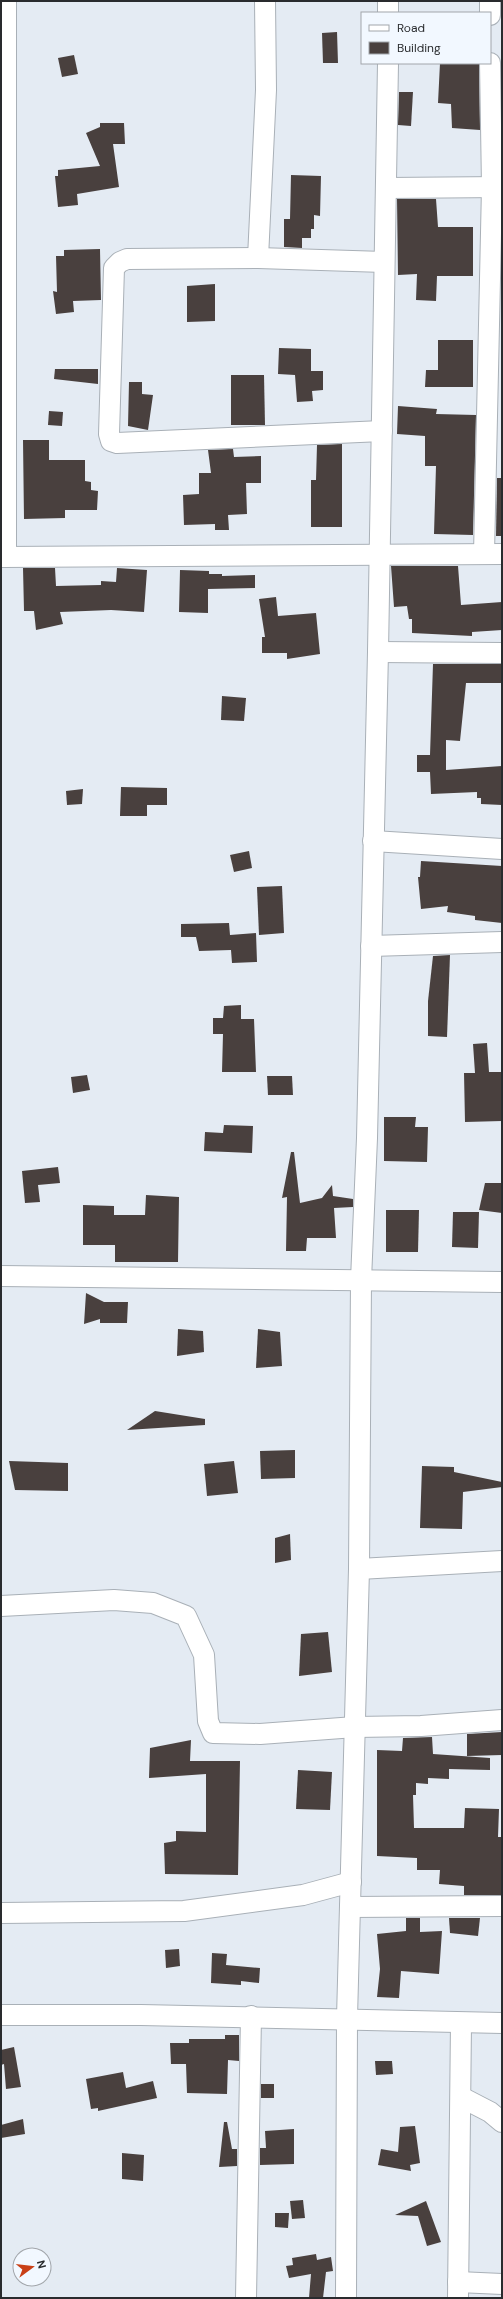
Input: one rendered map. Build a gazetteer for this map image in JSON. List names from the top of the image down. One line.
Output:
{"legend":["Road","Building"],"north":"right"}
